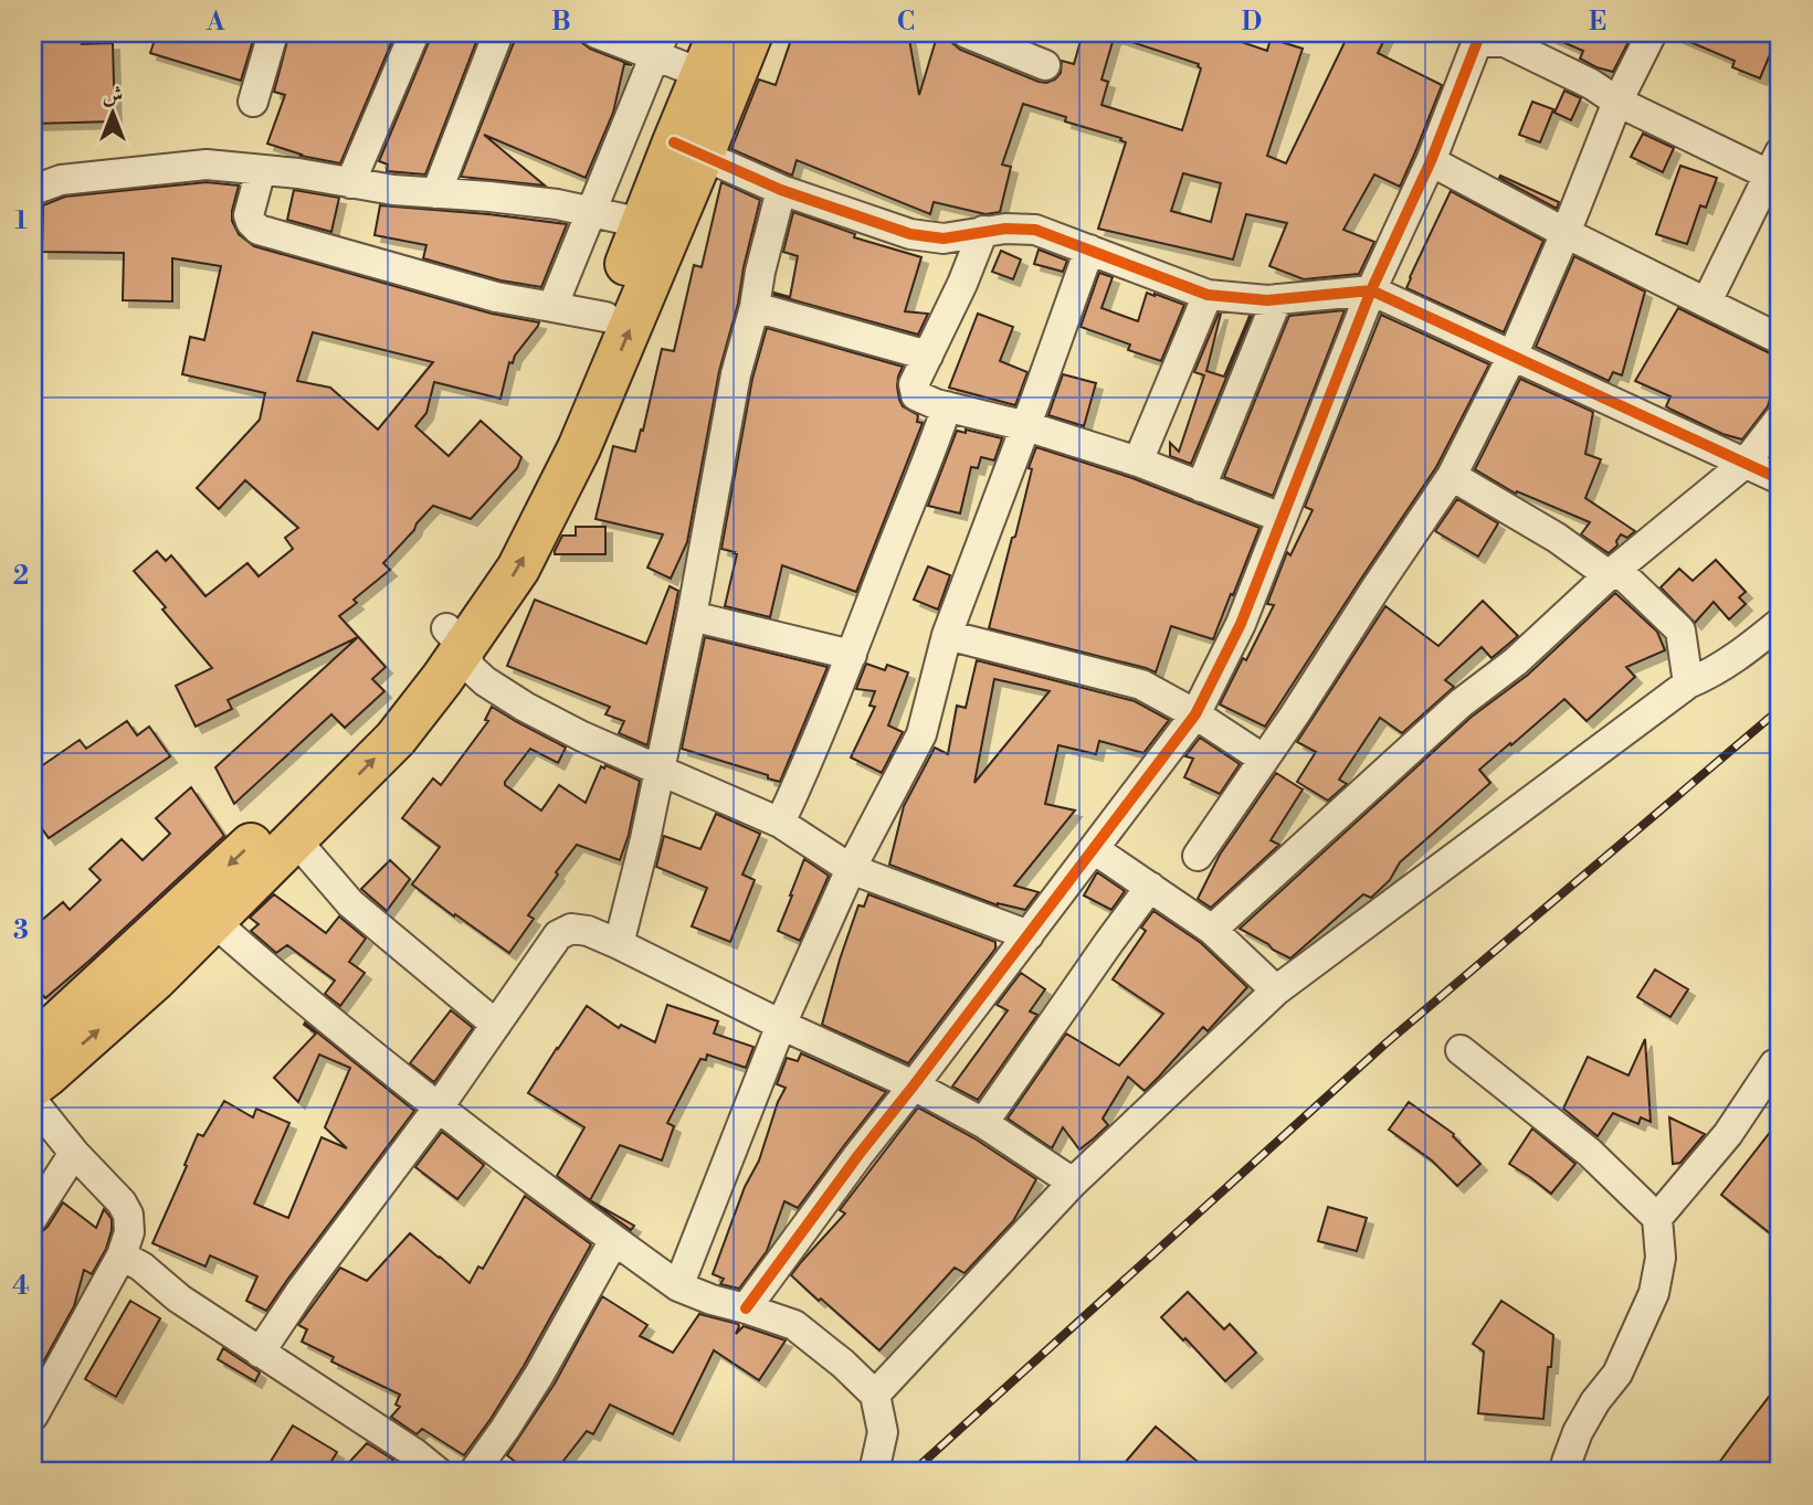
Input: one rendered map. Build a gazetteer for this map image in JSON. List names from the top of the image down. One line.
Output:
{"north":"top","grid":{"columns":["A","B","C","D","E"],"rows":["1","2","3","4"]}}
